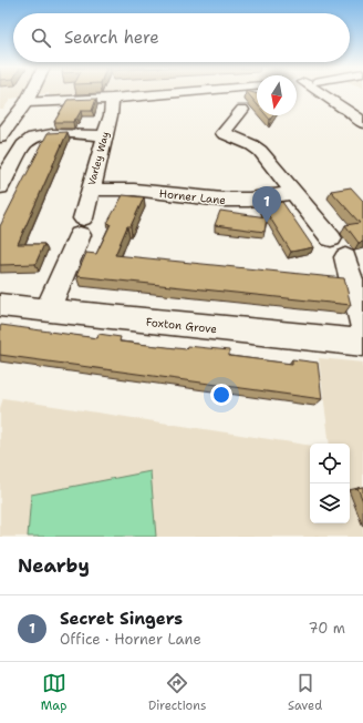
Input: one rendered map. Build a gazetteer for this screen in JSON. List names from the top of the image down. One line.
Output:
{"streets":{"street":["Varley Way","Horner Lane","Foxton Grove"]},"crossings":[["Varley Way","Horner Lane"],["Varley Way","Foxton Grove"]],"north":"bottom","page":{"search":"Search here","pins":"1","heading":"Nearby","list":[{"mark":"1","name":"Secret Singers","note":"Office · Horner Lane","value":"70 m"}],"nav":["Map","Directions","Saved"]}}
